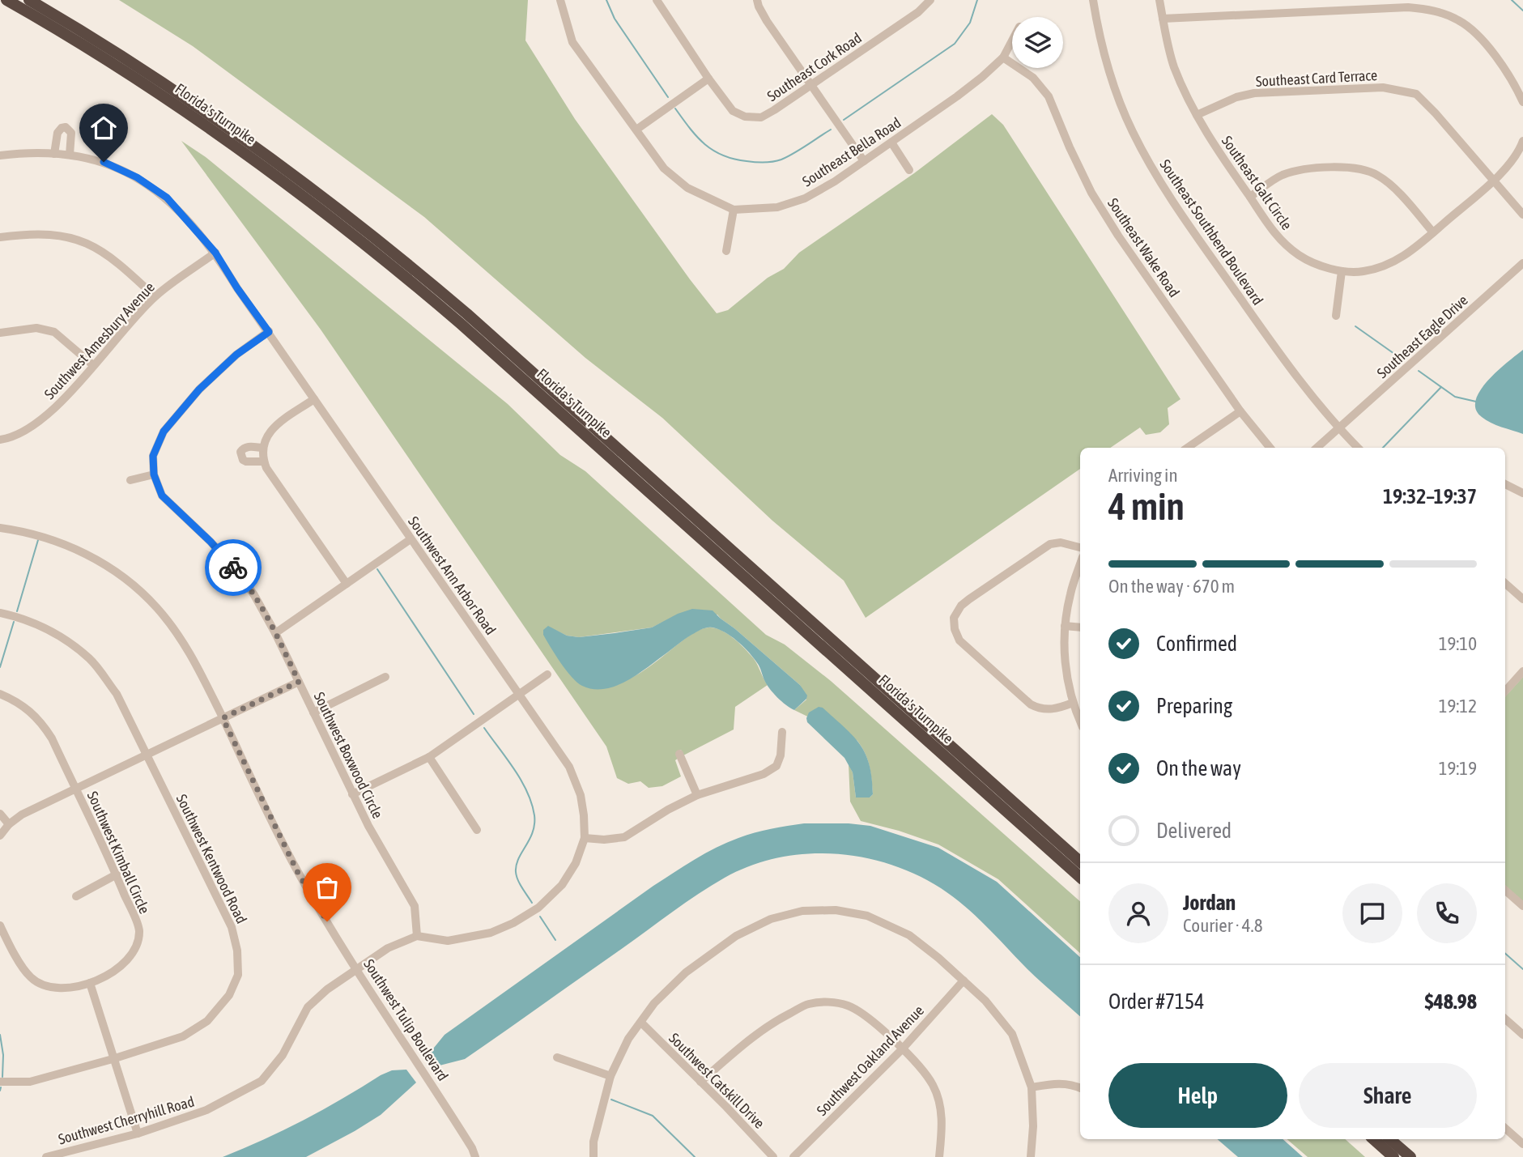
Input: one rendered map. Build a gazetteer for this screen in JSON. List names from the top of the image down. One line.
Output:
{"streets":{"highway":["Florida's Turnpike"],"street":["Southeast Cork Road","Southeast Card Terrace","Southeast Bella Road","Southeast Galt Circle","Southeast Southbend Boulevard","Southeast Wake Road","Southeast Eagle Drive","Southwest Amesbury Avenue","Southwest Ann Arbor Road","Southwest Boxwood Circle","Southwest Kimball Circle","Southwest Kentwood Road","Southwest Tulip Boulevard","Southwest Oakland Avenue","Southwest Catskill Drive","Southwest Cherryhill Road"]},"crossings":[["Southeast Card Terrace","Southeast Galt Circle"],["Southeast Bella Road","Southeast Wake Road"],["Southeast Southbend Boulevard","Southeast Eagle Drive"],["Southwest Amesbury Avenue","Southwest Ann Arbor Road"],["Southwest Ann Arbor Road","Southwest Boxwood Circle"],["Southwest Boxwood Circle","Southwest Kimball Circle"],["Southwest Kimball Circle","Southwest Kentwood Road"],["Southwest Kimball Circle","Southwest Tulip Boulevard"],["Southwest Tulip Boulevard","Southwest Cherryhill Road"]],"page":{"heading":["4 min","Arriving in","19:32–19:37"],"panel":["Jordan","Courier · 4.8","Order #7154","$48.98"],"bar":"On the way · 670 m","list":[["Confirmed","19:10"],["Preparing","19:12"],["On the way","19:19"],"Delivered"],"buttons":["Help","Share"]}}
